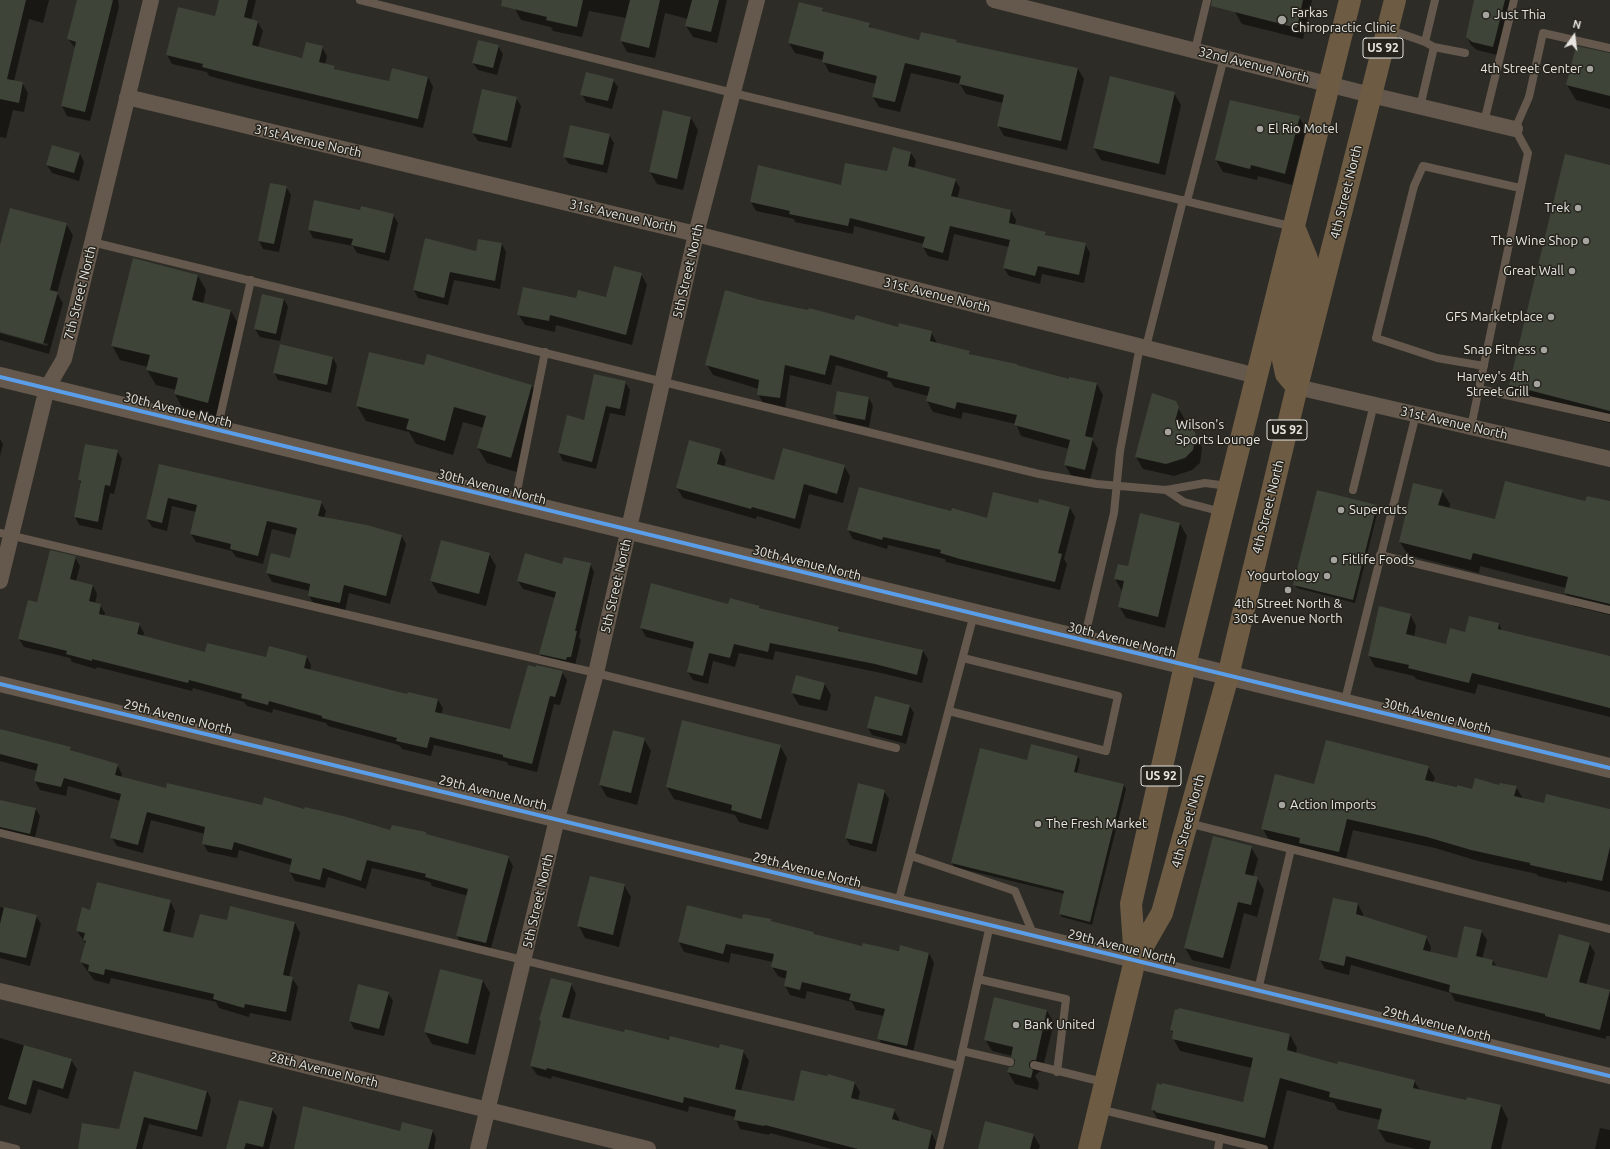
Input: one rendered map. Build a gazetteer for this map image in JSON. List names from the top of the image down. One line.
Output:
{"streets":{"main road":["US 92","4th Street North"],"street":["32nd Avenue North","31st Avenue North","5th Street North","7th Street North","30th Avenue North","29th Avenue North","28th Avenue North"]},"crossings":[["32nd Avenue North","4th Street North"],["31st Avenue North","4th Street North"],["31st Avenue North","5th Street North"],["31st Avenue North","7th Street North"],["4th Street North","30th Avenue North"],["4th Street North","29th Avenue North"],["5th Street North","30th Avenue North"],["5th Street North","29th Avenue North"],["5th Street North","28th Avenue North"],["7th Street North","30th Avenue North"]],"places":["Just Thia","Farkas Chiropractic Clinic","4th Street Center","El Rio Motel","Trek","The Wine Shop","Great Wall","GFS Marketplace","Snap Fitness","Harvey's 4th Street Grill","Wilson's Sports Lounge","Supercuts","Fitlife Foods","Yogurtology","4th Street North & 30st Avenue North","Action Imports","The Fresh Market","Bank United"],"north":"top"}
